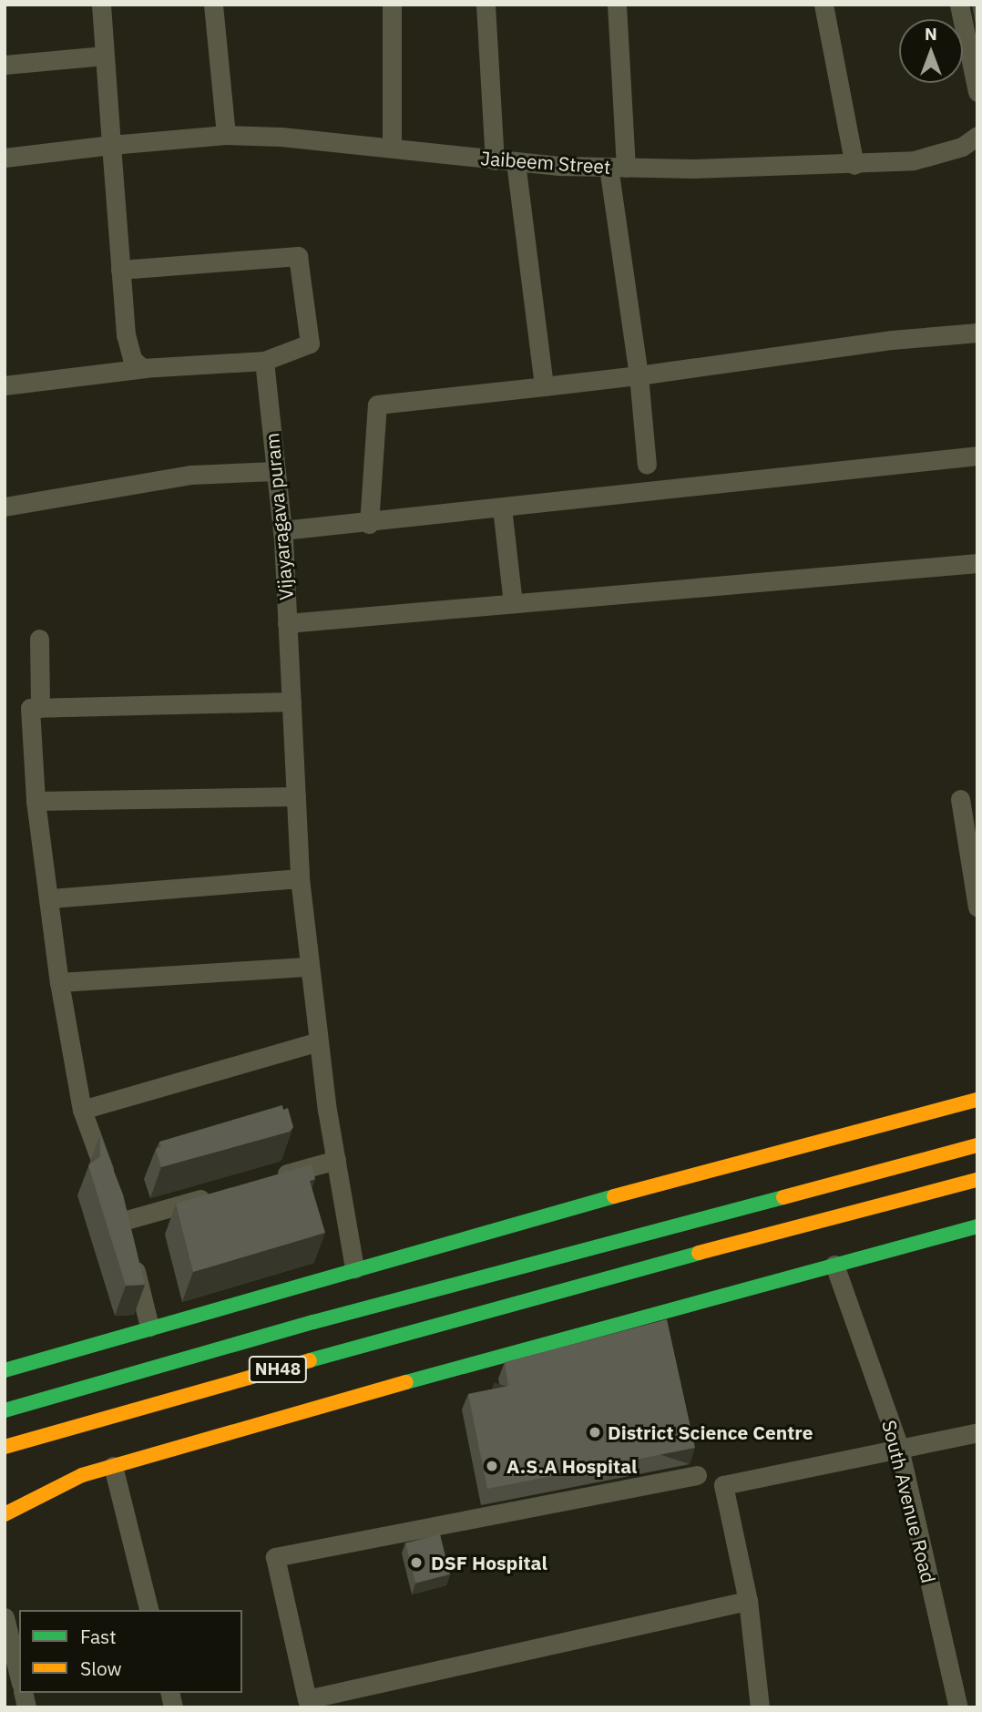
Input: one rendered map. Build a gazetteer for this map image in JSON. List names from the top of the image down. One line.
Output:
{"streets":{"main road":["NH48"],"street":["Jaibeem Street","Vijayaragava puram","South Avenue Road"]},"places":["District Science Centre","A.S.A Hospital","DSF Hospital"],"legend":["Fast","Slow"],"north":"top"}
